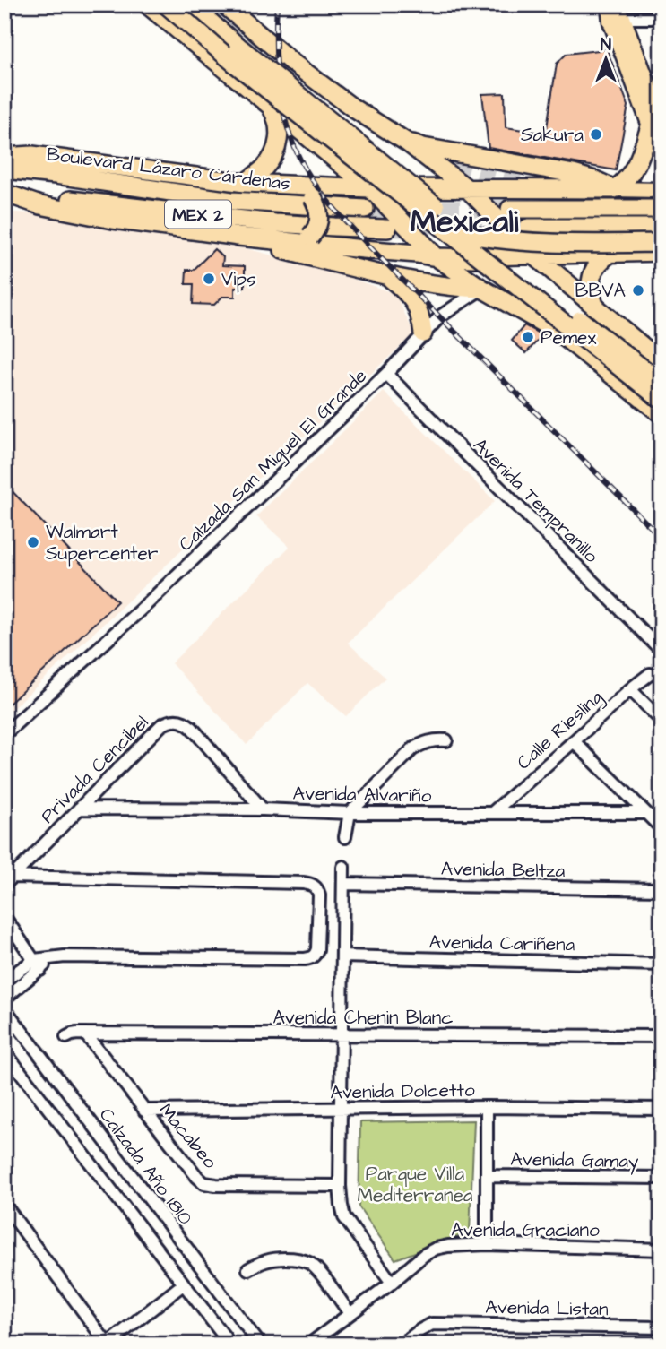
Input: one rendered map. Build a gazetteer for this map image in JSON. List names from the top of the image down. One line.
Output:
{"streets":{"highway":["Boulevard Lázaro Cárdenas","MEX 2"],"street":["Calzada San Miguel El Grande","Avenida Tempranillo","Calle Riesling","Privada Cencibel","Avenida Alvariño","Avenida Beltza","Avenida Cariñena","Avenida Chenin Blanc","Avenida Dolcetto","Macabeo","Avenida Gamay","Calzada Año 1810","Avenida Graciano","Avenida Listan"]},"crossings":[["Calzada San Miguel El Grande","Avenida Tempranillo"],["Calle Riesling","Avenida Alvariño"],["Privada Cencibel","Avenida Alvariño"],["Avenida Chenin Blanc","Macabeo"],["Avenida Dolcetto","Macabeo"]],"districts":["Mexicali"],"parks":["Parque Villa Mediterranea"],"places":["Sakura","Vips","BBVA","Pemex","Walmart Supercenter"],"north":"top"}
